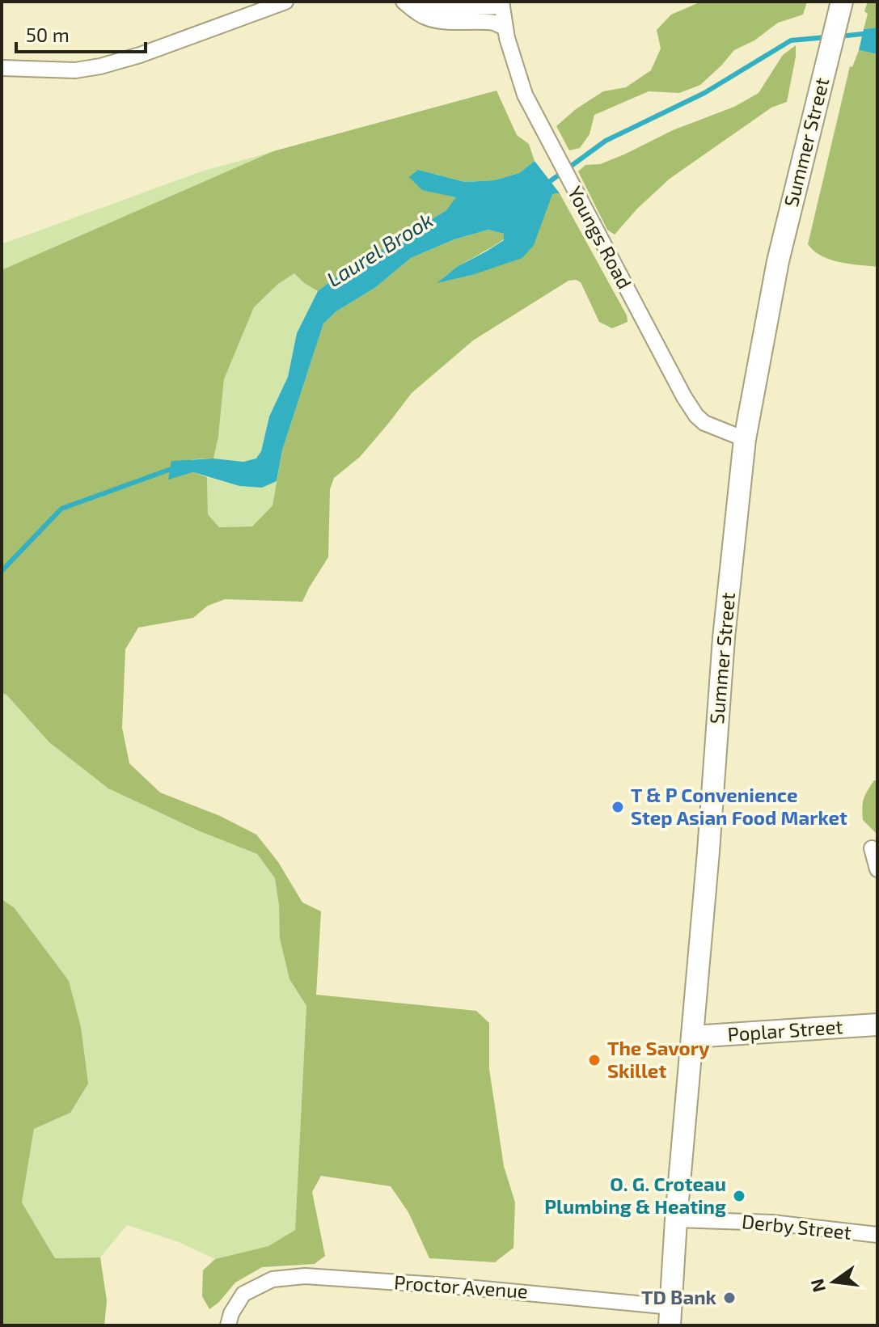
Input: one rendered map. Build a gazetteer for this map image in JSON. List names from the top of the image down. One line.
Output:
{"streets":{"main road":["Summer Street","Poplar Street"],"street":["Youngs Road","Derby Street","Proctor Avenue"]},"crossings":[["Summer Street","Youngs Road"],["Summer Street","Poplar Street"],["Summer Street","Derby Street"],["Summer Street","Proctor Avenue"]],"water":["Laurel Brook"],"places":["T & P Convenience Step Asian Food Market","The Savory Skillet","O. G. Croteau Plumbing & Heating","TD Bank"],"scale_bar":"50 m","north":"left"}
